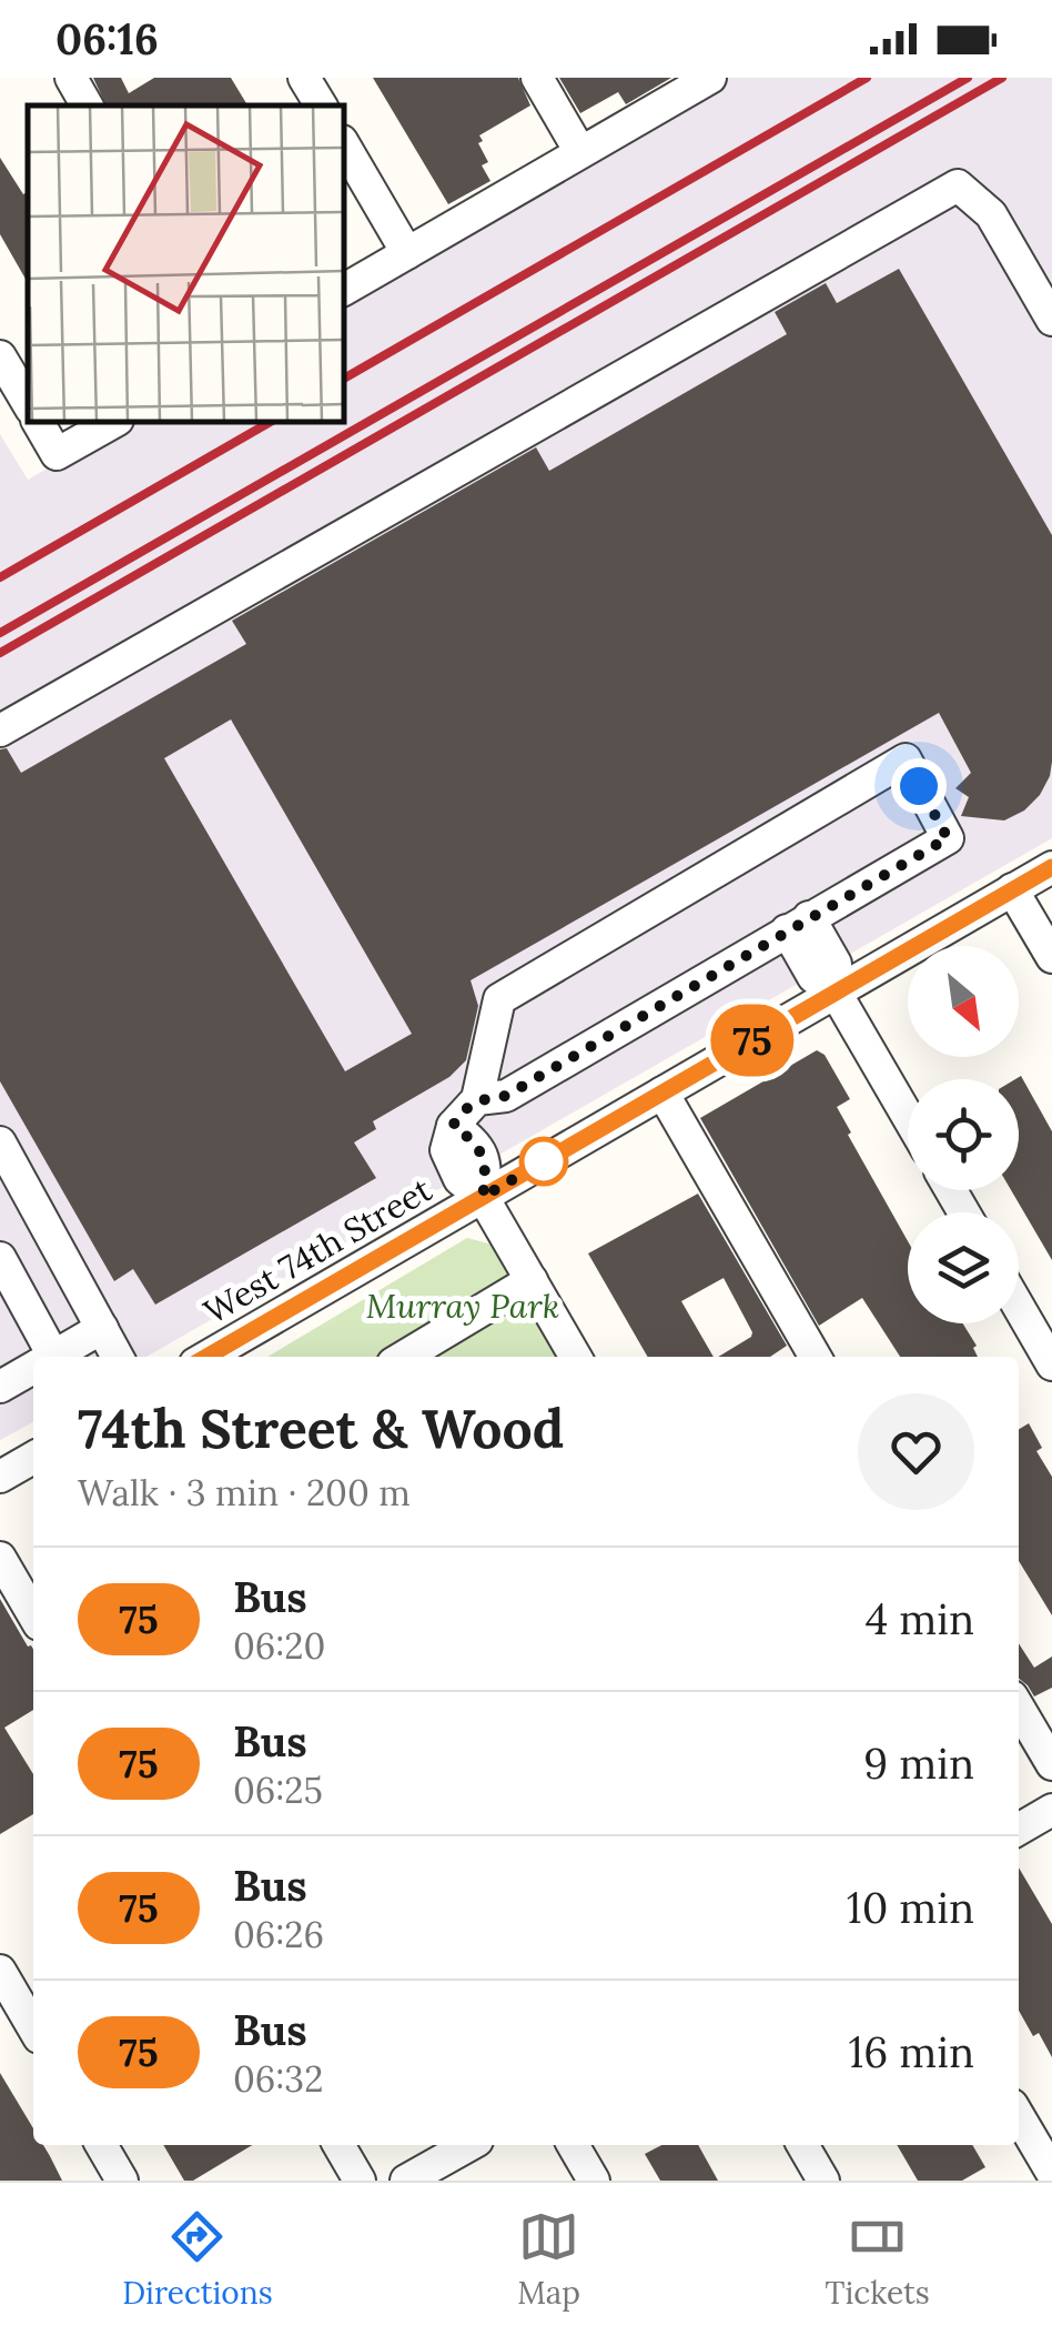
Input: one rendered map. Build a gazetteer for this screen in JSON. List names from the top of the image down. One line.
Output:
{"streets":{"street":["West 74th Street"]},"parks":["Murray Park"],"lines":["bus line 75"],"north":"bottom right","page":{"status":"06:16","on_map":"75","heading":["74th Street & Wood","Walk · 3 min · 200 m"],"list":[{"mark":"75","name":"Bus","note":"06:20","value":"4 min"},{"mark":"75","name":"Bus","note":"06:25","value":"9 min"},{"mark":"75","name":"Bus","note":"06:26","value":"10 min"},{"mark":"75","name":"Bus","note":"06:32","value":"16 min"}],"tabs":["Directions","Map","Tickets"]}}
